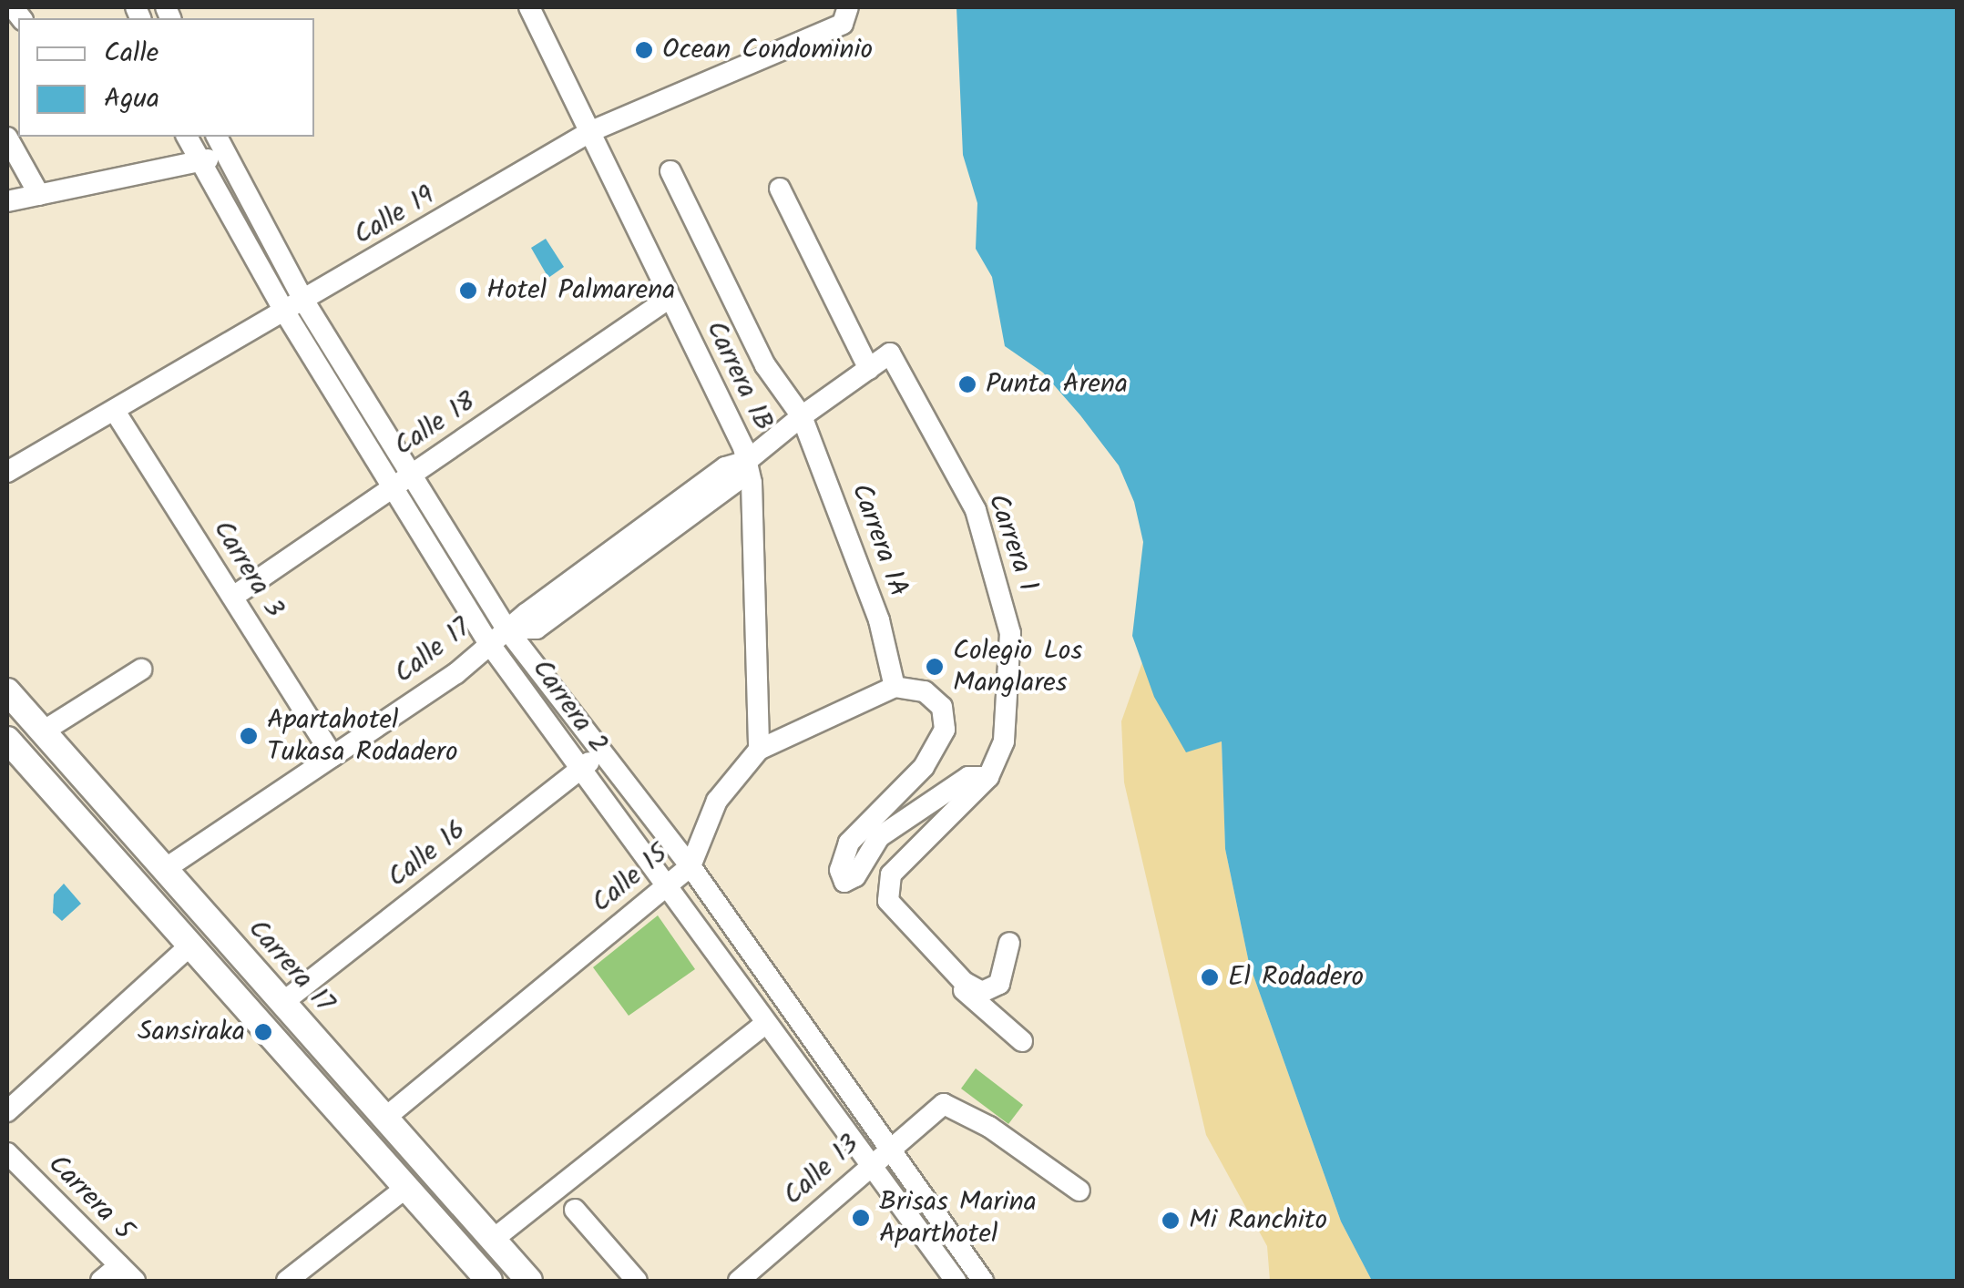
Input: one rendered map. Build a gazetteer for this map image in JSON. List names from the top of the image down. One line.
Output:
{"streets":{"main road":["Carrera 17"],"street":["Calle 19","Carrera 1B","Calle 18","Carrera 1A","Carrera 1","Carrera 3","Calle 17","Carrera 2","Calle 16","Calle 15","Calle 13","Carrera 5"]},"crossings":[["Calle 19","Carrera 1B"],["Calle 19","Carrera 3"],["Calle 19","Carrera 2"],["Carrera 1B","Calle 18"],["Carrera 1B","Calle 17"],["Carrera 1B","Calle 15"],["Calle 18","Carrera 3"],["Calle 18","Carrera 2"],["Carrera 1A","Calle 17"],["Carrera 1A","Calle 15"],["Carrera 1","Calle 17"],["Carrera 3","Calle 17"],["Calle 17","Carrera 2"],["Calle 17","Carrera 17"],["Carrera 2","Calle 16"],["Carrera 2","Calle 15"],["Carrera 2","Calle 13"],["Calle 16","Carrera 17"],["Calle 15","Carrera 17"]],"places":["Ocean Condominio","Hotel Palmarena","Punta Arena","Colegio Los Manglares","Apartahotel Tukasa Rodadero","El Rodadero","Sansiraka","Brisas Marina Aparthotel","Mi Ranchito"],"legend":["Calle","Agua"]}
